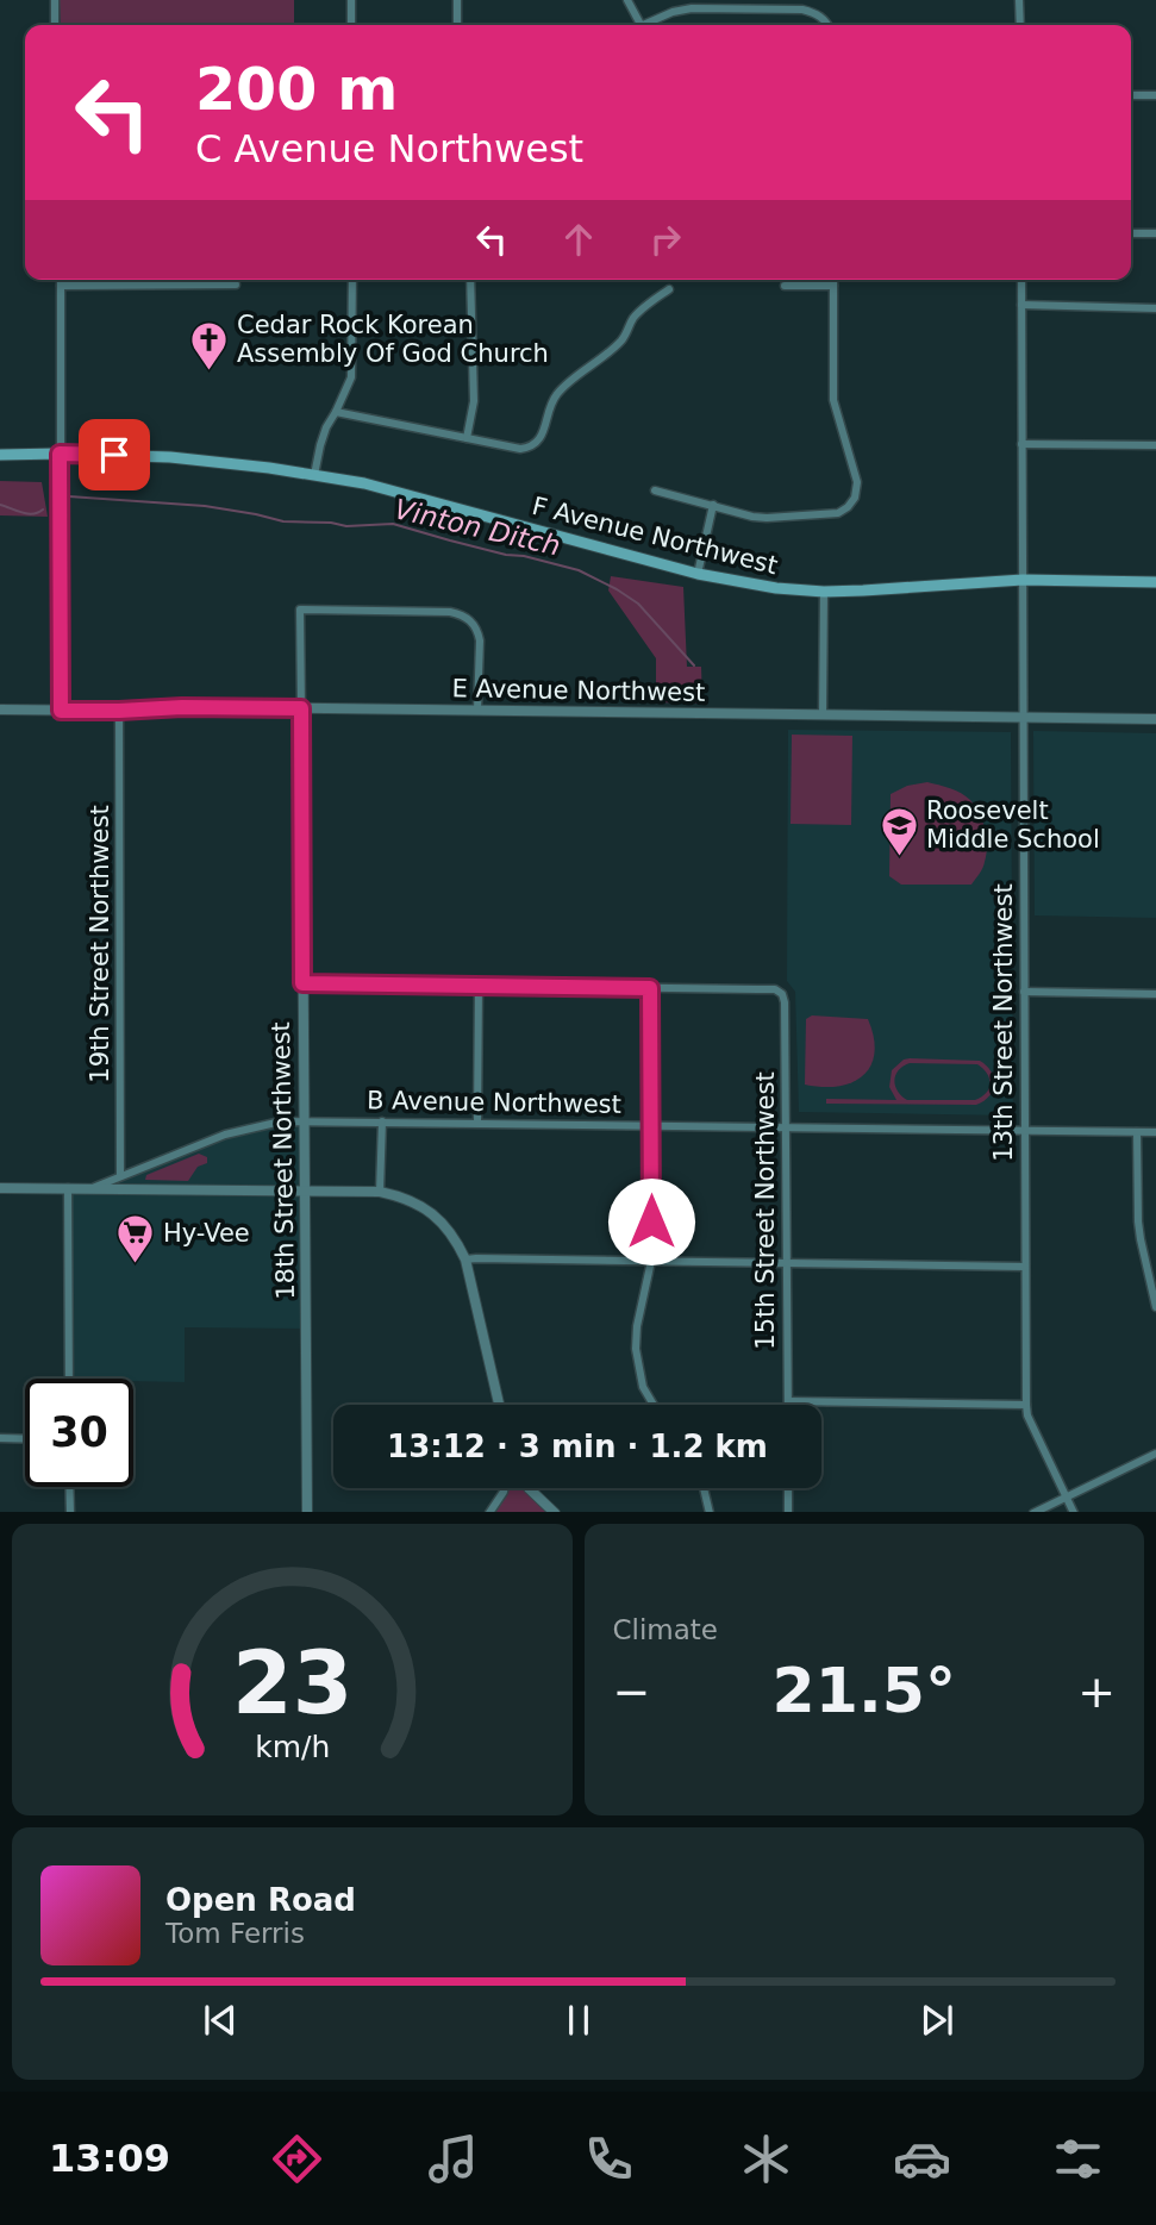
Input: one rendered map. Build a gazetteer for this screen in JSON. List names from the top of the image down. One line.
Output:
{"streets":{"main road":["F Avenue Northwest"],"street":["E Avenue Northwest","19th Street Northwest","13th Street Northwest","B Avenue Northwest","18th Street Northwest","15th Street Northwest"]},"crossings":[["F Avenue Northwest","13th Street Northwest"],["E Avenue Northwest","19th Street Northwest"],["E Avenue Northwest","13th Street Northwest"],["E Avenue Northwest","18th Street Northwest"],["19th Street Northwest","B Avenue Northwest"],["13th Street Northwest","B Avenue Northwest"],["B Avenue Northwest","18th Street Northwest"],["B Avenue Northwest","15th Street Northwest"]],"water":["Vinton Ditch"],"places":{"church":["Cedar Rock Korean Assembly Of God Church"],"school or university":["Roosevelt Middle School"],"supermarket":["Hy-Vee"]},"page":{"turn":["200 m","C Avenue Northwest"],"limit":"30","trip":"13:12 · 3 min · 1.2 km","tile":"Climate","heat":["−","21.5°","+"],"song":["Open Road","Tom Ferris"],"tabs":"13:09","gauge":["23","km/h"]}}
